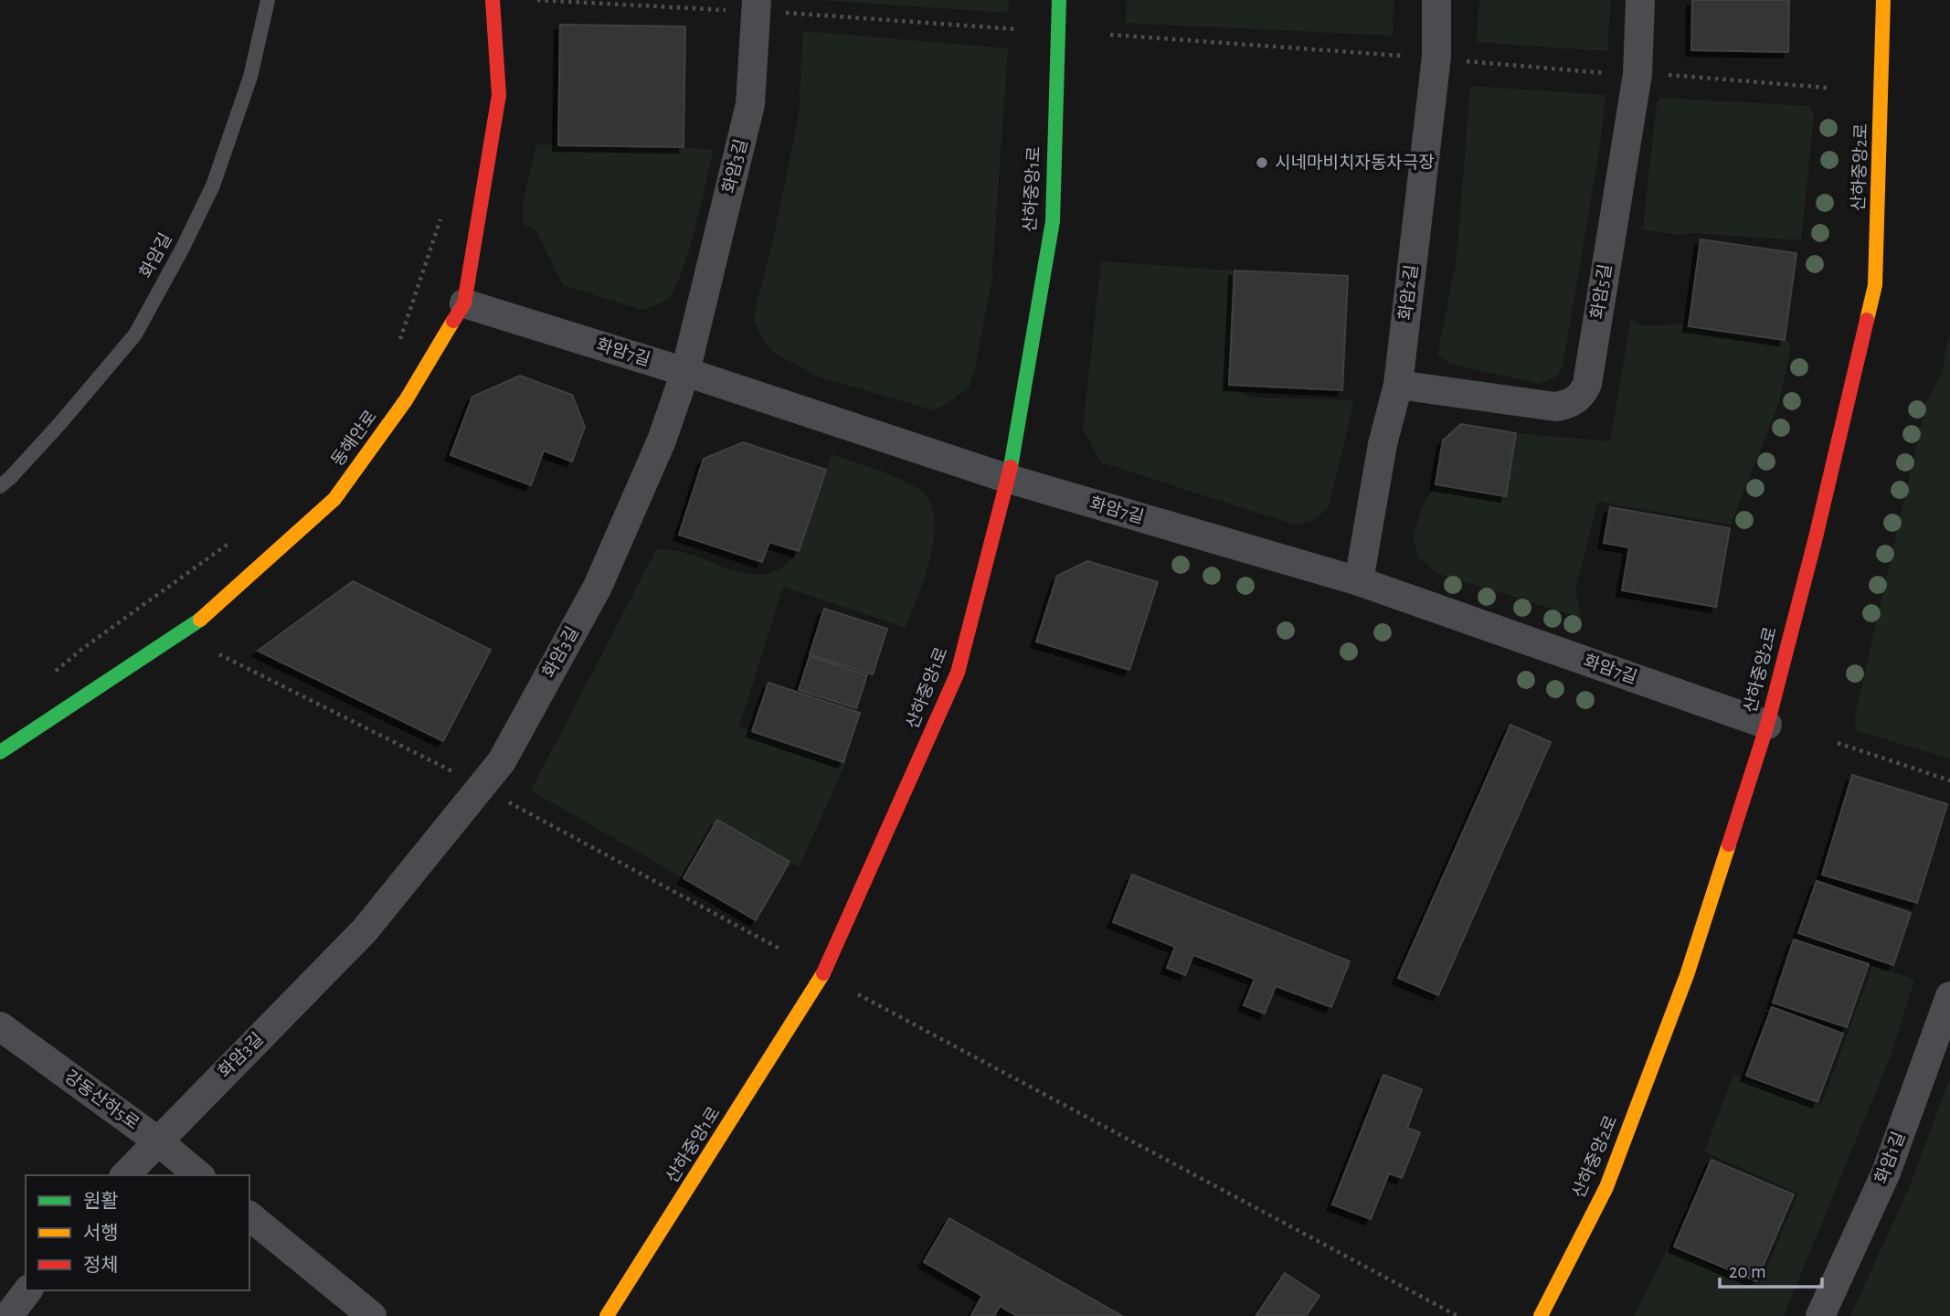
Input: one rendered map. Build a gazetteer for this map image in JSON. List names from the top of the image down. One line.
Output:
{"streets":{"street":["화암3길","산하중앙2로","산하중앙1로","화암5길","화암2길","화암7길","동해안로","강동산하5로","화암1길"],"lane":["화암길"]},"crossings":[["화암3길","화암7길"],["화암3길","강동산하5로"],["산하중앙2로","화암7길"],["산하중앙1로","화암7길"],["화암5길","화암2길"],["화암2길","화암7길"],["화암7길","동해안로"]],"places":["시네마비치자동차극장"],"legend":["원활","서행","정체"],"scale_bar":"20 m"}
